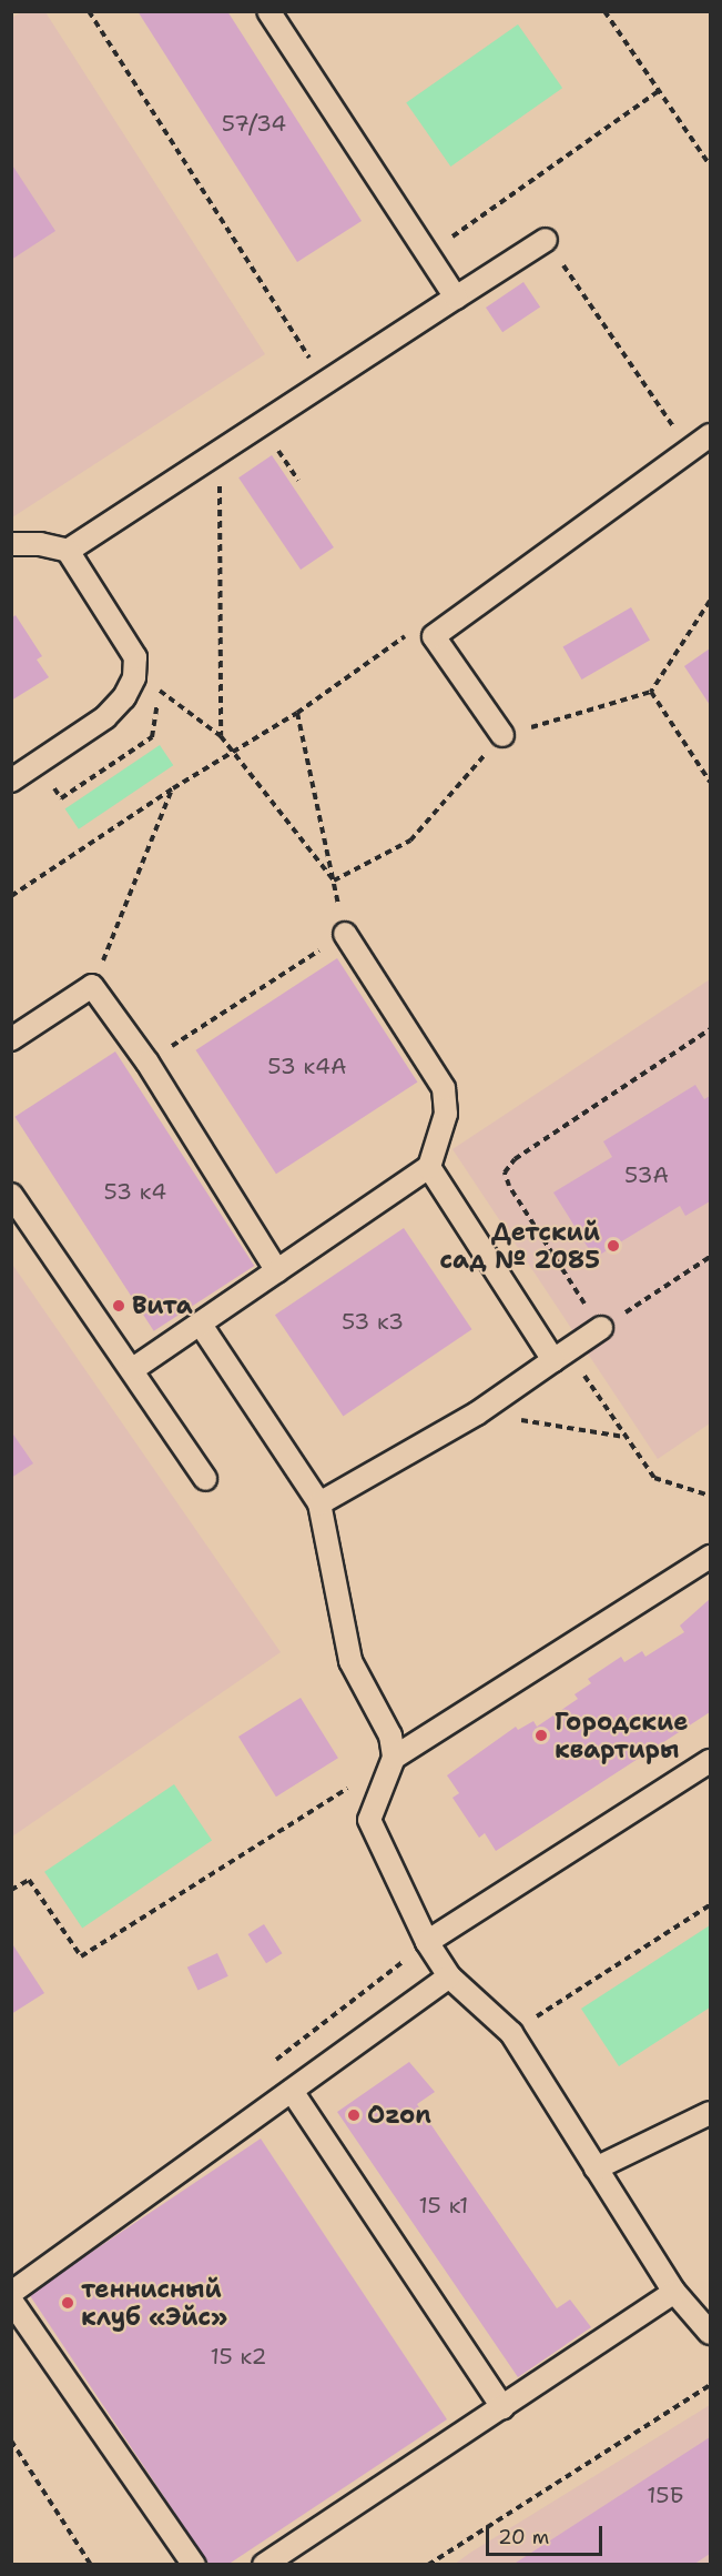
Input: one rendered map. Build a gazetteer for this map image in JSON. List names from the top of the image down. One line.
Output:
{"places":["Детский сад № 2085","Вита","Городские квартиры","Ozon","теннисный клуб «Эйс»"],"house_numbers":["57/34","53 к4А","53А","53 к4","53 к3","15 к1","15 к2","15Б"],"scale_bar":"20 m"}
